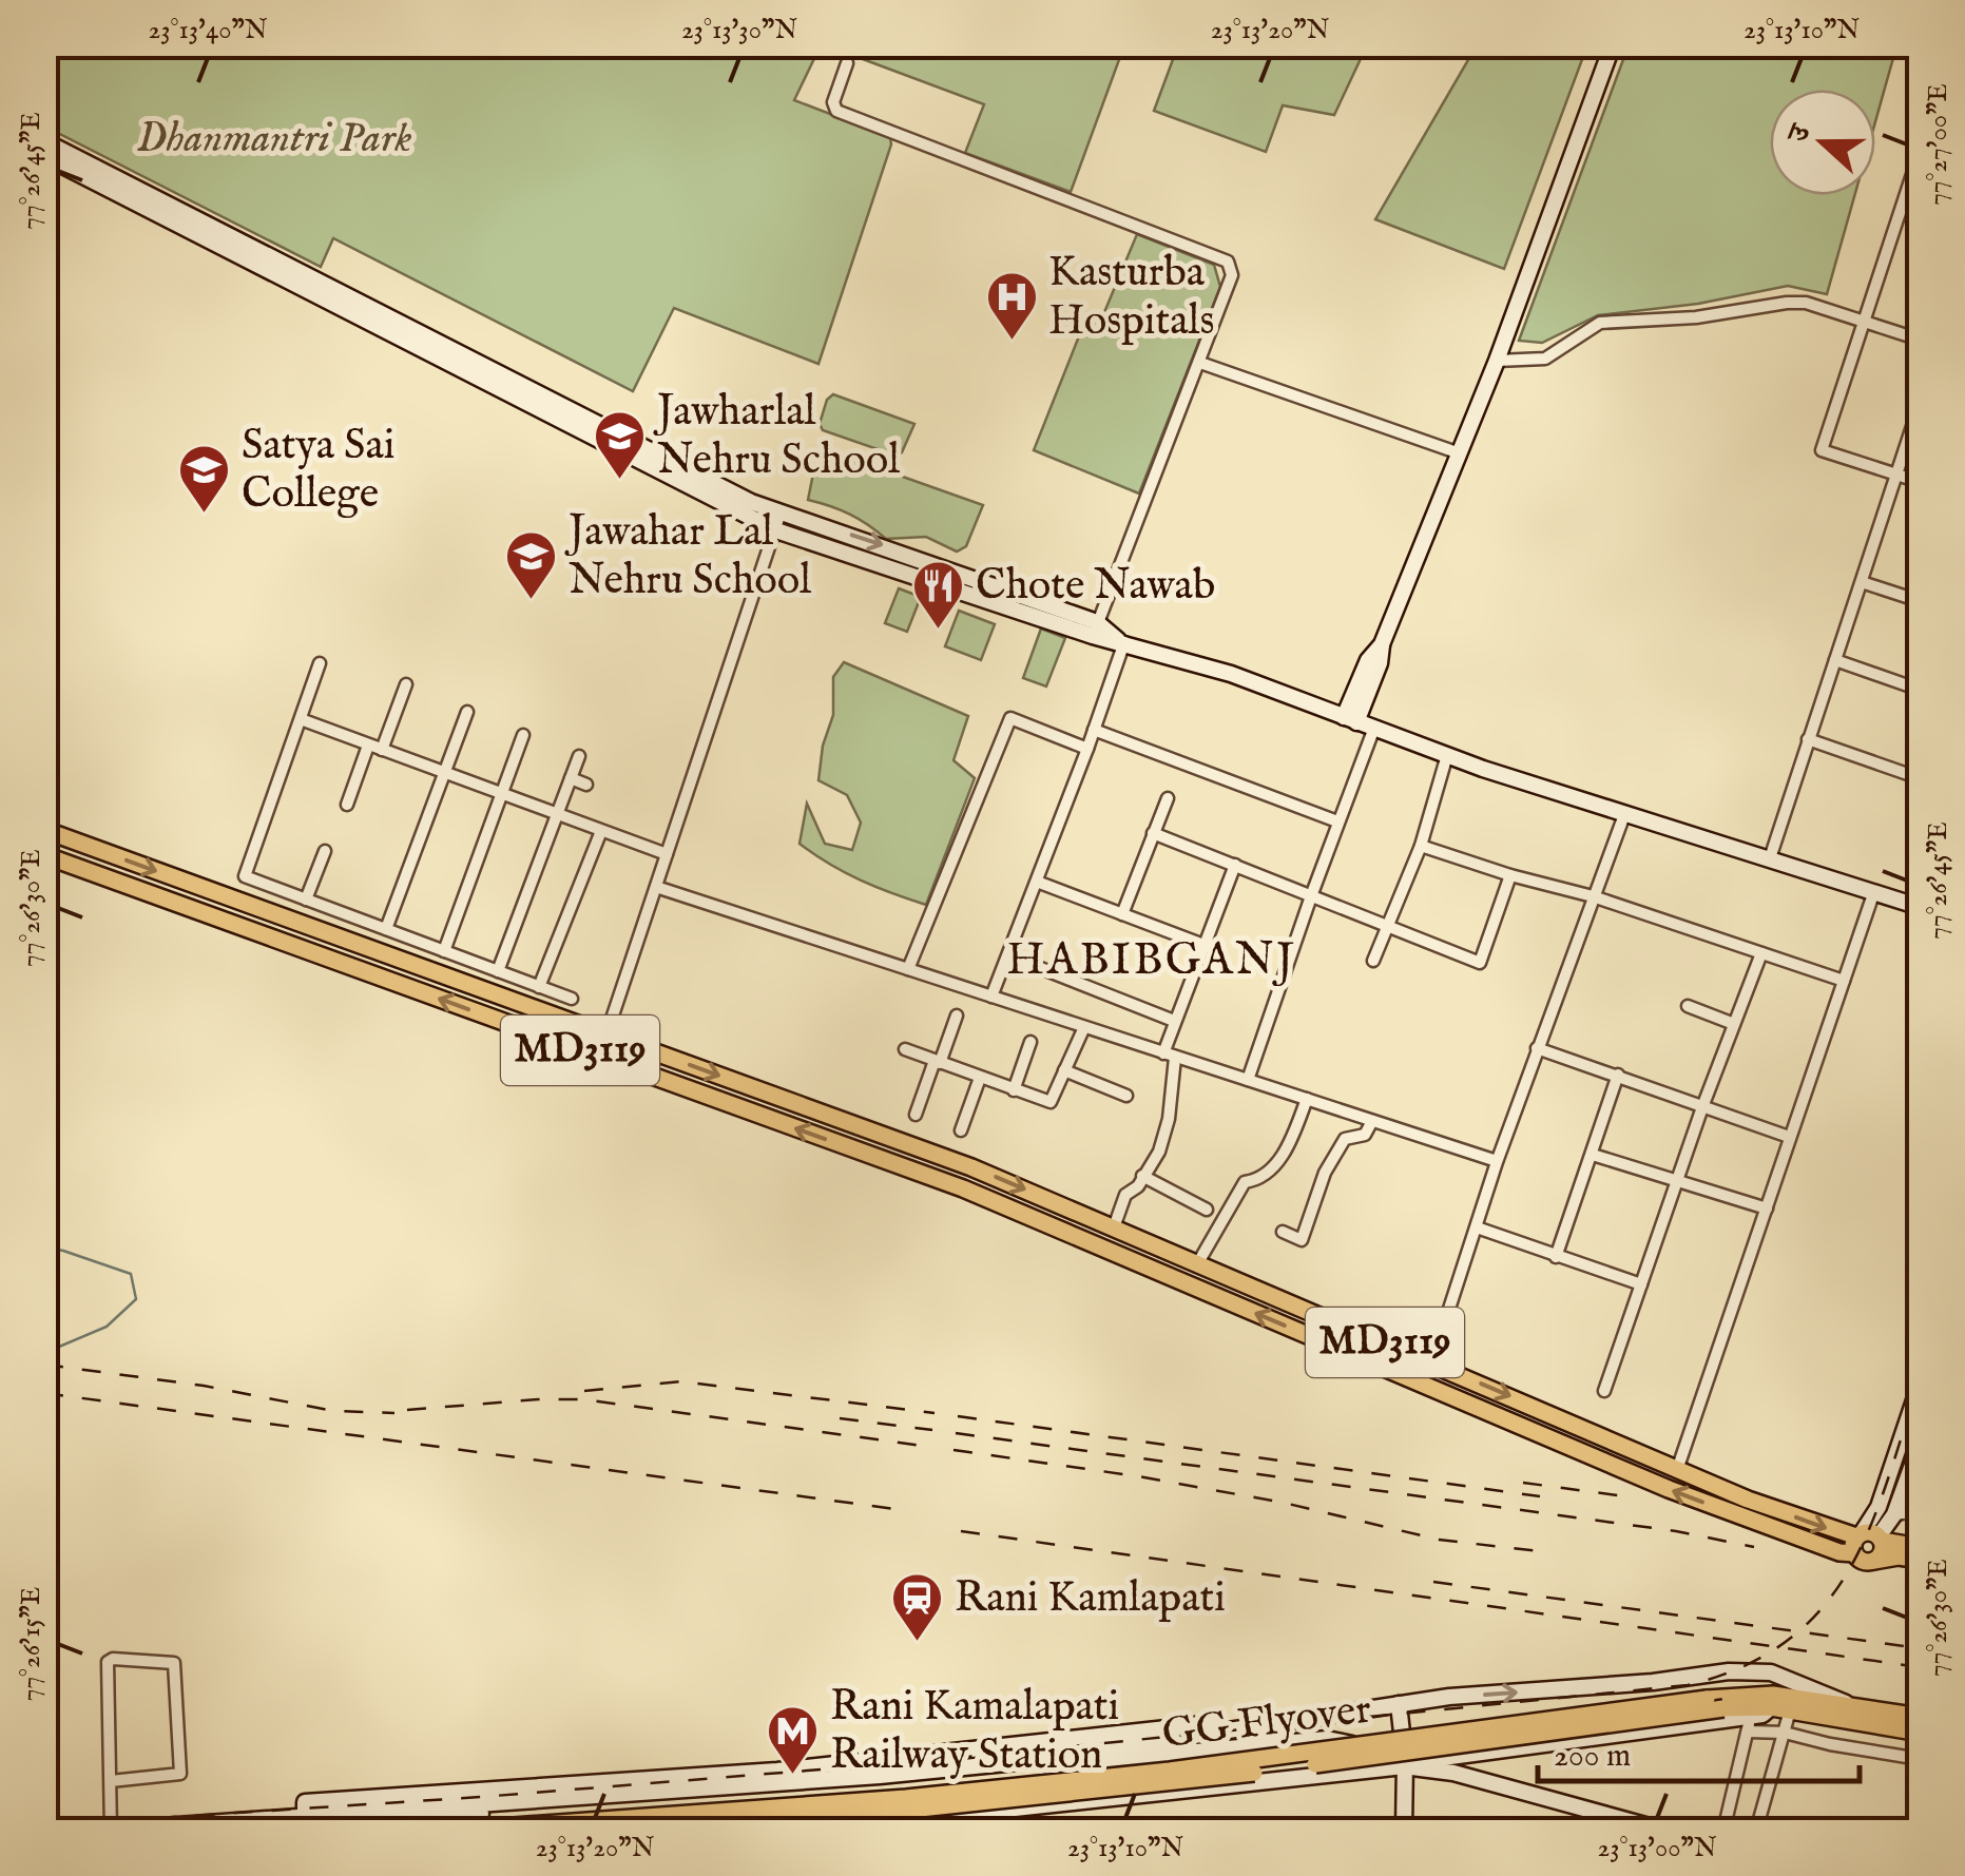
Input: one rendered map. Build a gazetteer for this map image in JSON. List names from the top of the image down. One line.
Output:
{"streets":{"main road":["MD3119","GG Flyover"]},"districts":["HABIBGANJ"],"parks":["Dhanmantri Park"],"places":{"hospital":["Kasturba Hospitals"],"school or university":["Jawharlal Nehru School","Satya Sai College","Jawahar Lal Nehru School"],"restaurant":["Chote Nawab"],"station":["Rani Kamlapati"],"metro station":["Rani Kamalapati Railway Station"]},"scale_bar":"200 m","north":"left","coordinates":["23°13'40\"N","23°13'30\"N","23°13'20\"N","23°13'10\"N","77°27'00\"E","77°26'45\"E","77°26'30\"E","77°26'15\"E","23°13'00\"N"]}
